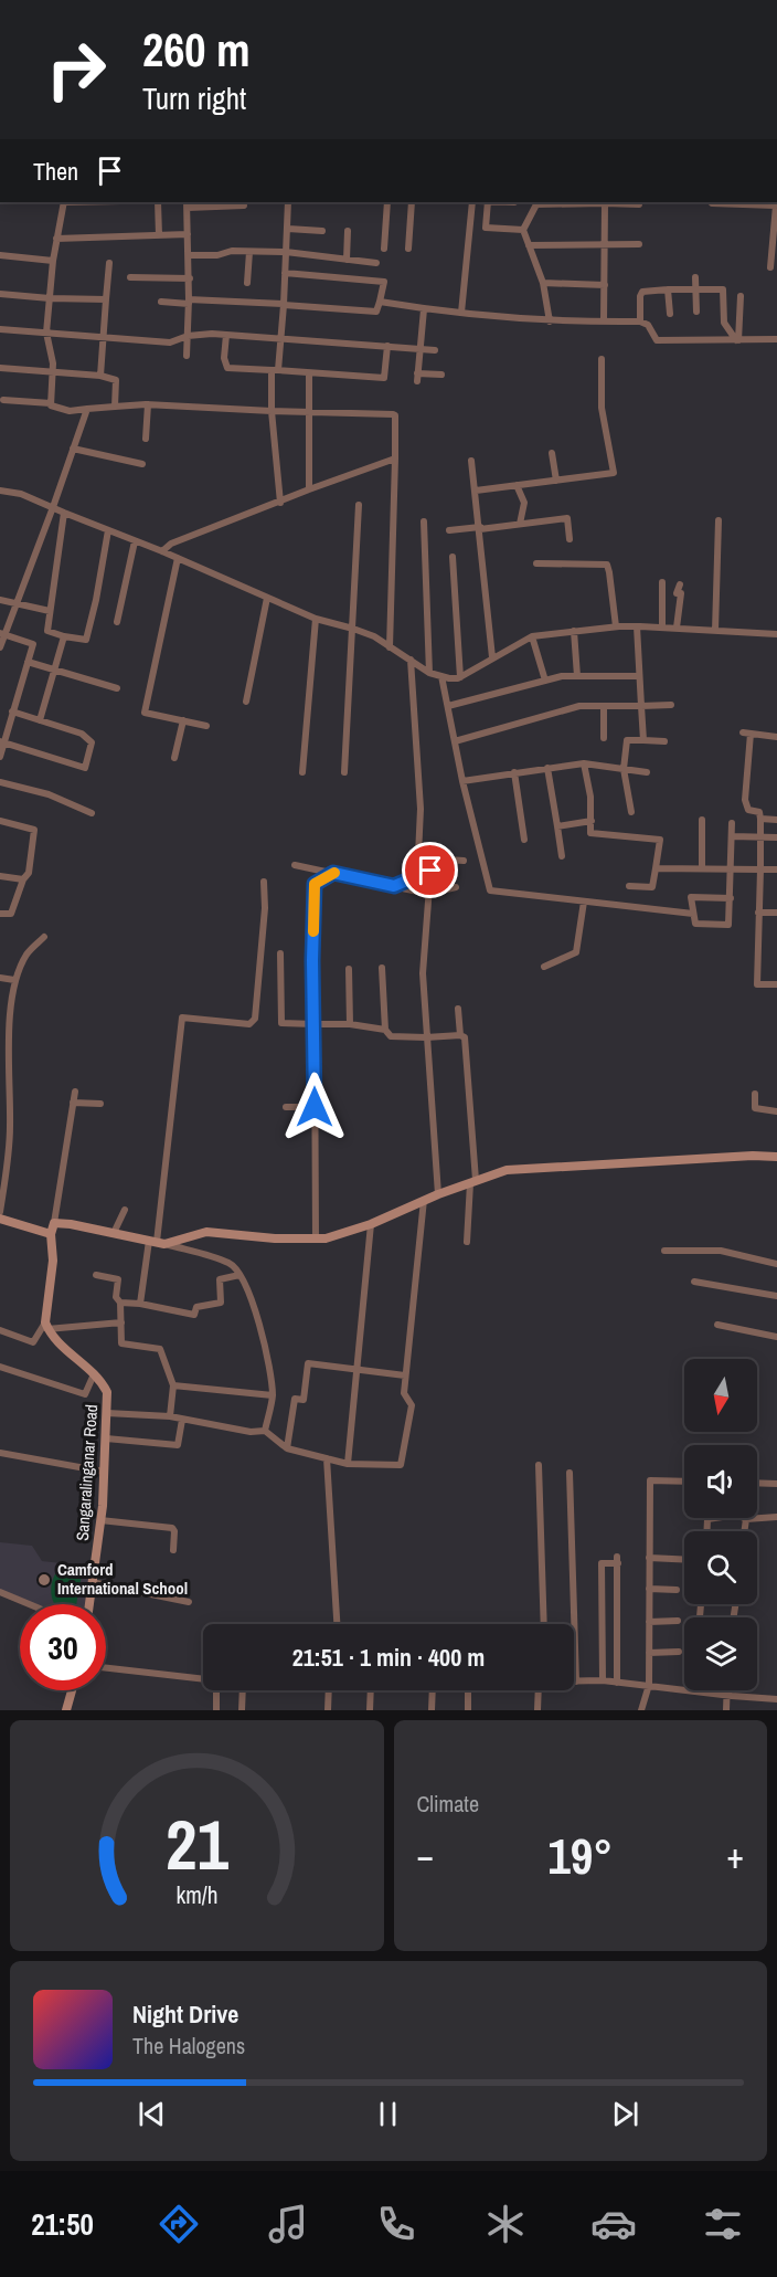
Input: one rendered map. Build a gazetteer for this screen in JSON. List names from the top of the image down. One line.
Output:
{"streets":{"street":["Sangaralinganar Road"]},"places":["Camford International School"],"north":"bottom","page":{"turn":["260 m","Turn right"],"then":"Then","limit":"30","trip":"21:51 · 1 min · 400 m","tile":"Climate","heat":["−","19°","+"],"song":["Night Drive","The Halogens"],"tabs":"21:50","gauge":["21","km/h"]}}
